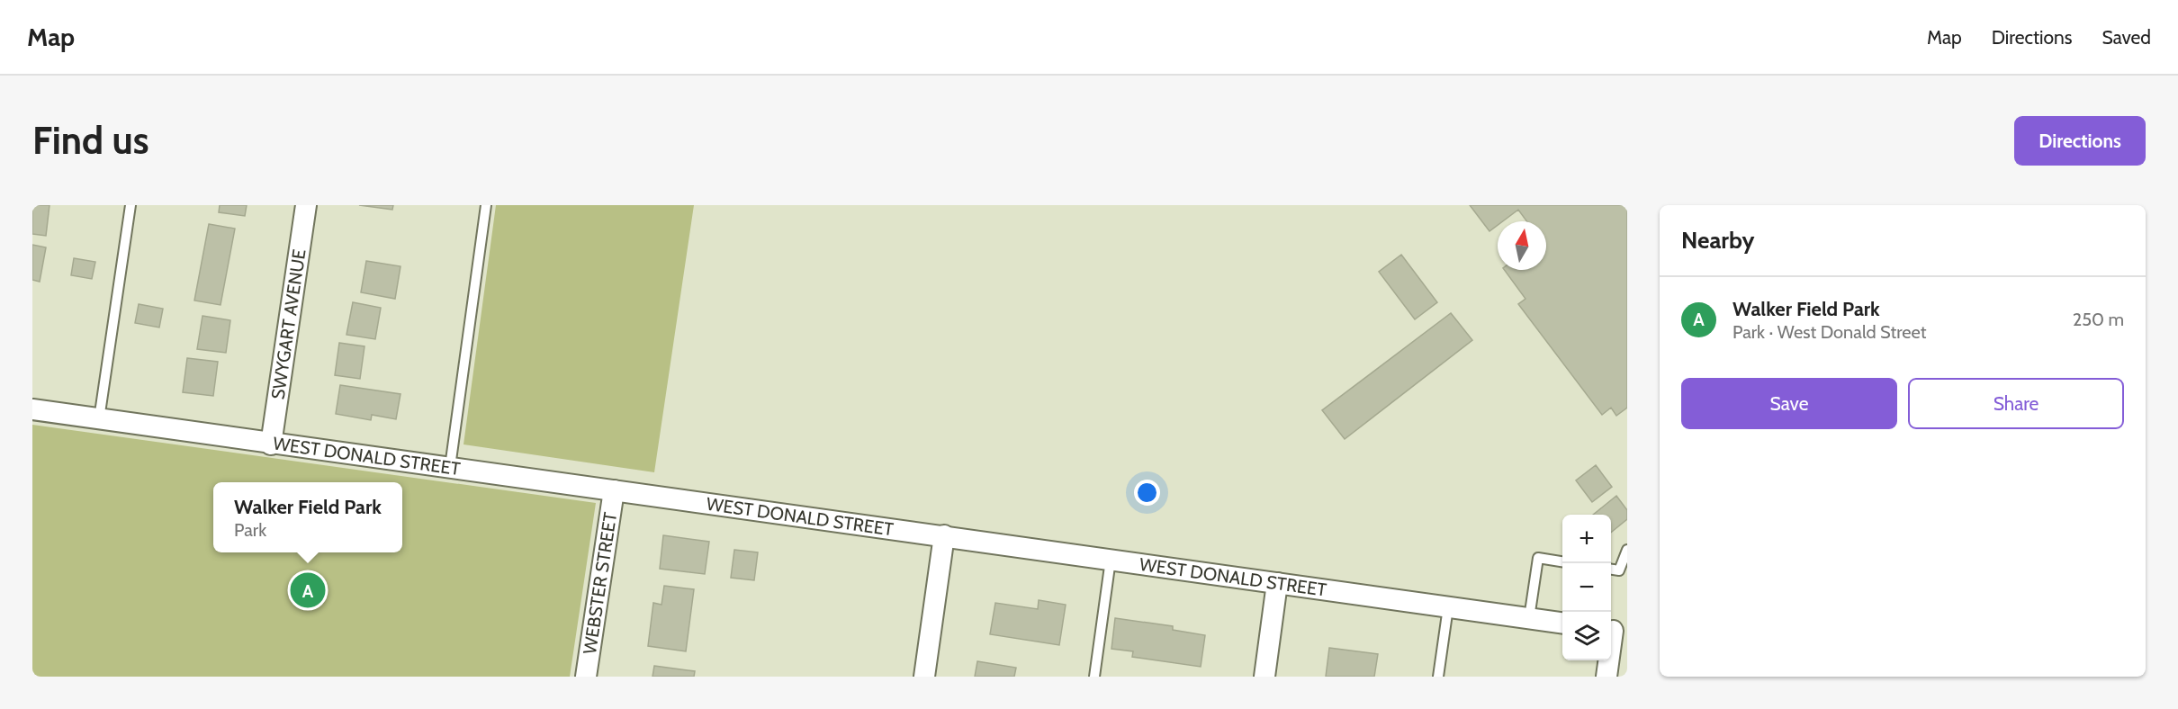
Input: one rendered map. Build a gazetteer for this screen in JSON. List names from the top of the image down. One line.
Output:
{"streets":{"street":["SWYGART AVENUE","WEST DONALD STREET","WEBSTER STREET"]},"crossings":[["SWYGART AVENUE","WEST DONALD STREET"],["WEST DONALD STREET","WEBSTER STREET"]],"north":"top","page":{"header":"Map","nav":["Map","Directions","Saved"],"buttons":["Directions",["Save","Share"]],"title":"Find us","heading":"Nearby","list":[{"mark":"A","name":"Walker Field Park","note":"Park · West Donald Street","value":"250 m"}],"popup":["Walker Field Park","Park"],"map_buttons":["+","−"],"pins":"A"}}
